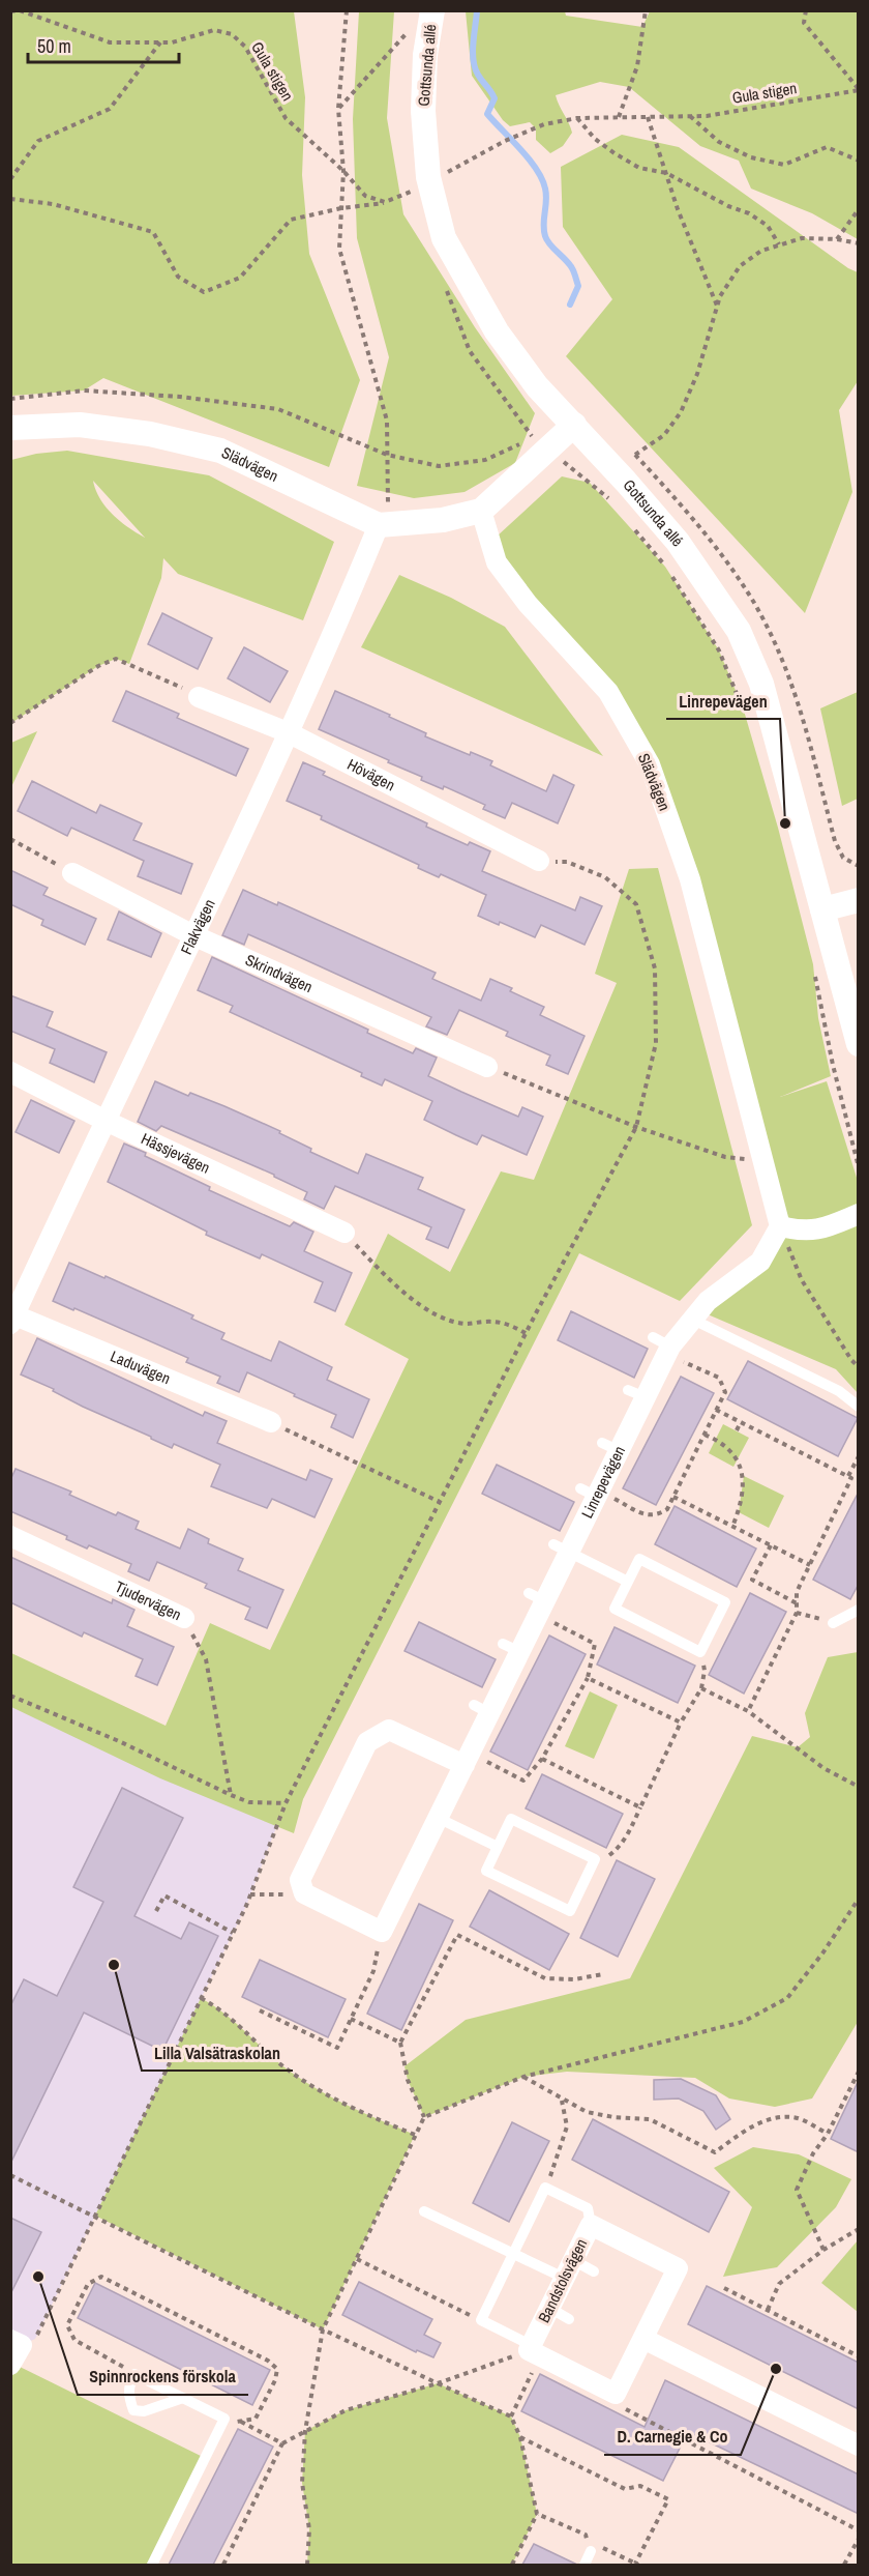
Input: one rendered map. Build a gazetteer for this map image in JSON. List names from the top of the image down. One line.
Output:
{"streets":{"street":["Gottsunda allé","Slädvägen","Hövägen","Flakvägen","Skrindvägen","Hässjevägen","Laduvägen","Linrepevägen","Tjudervägen","Bandstolsvägen"],"path":["Gula stigen"]},"crossings":[["Gottsunda allé","Slädvägen"],["Slädvägen","Flakvägen"],["Hövägen","Flakvägen"],["Flakvägen","Skrindvägen"],["Flakvägen","Hässjevägen"],["Flakvägen","Laduvägen"]],"places":["Linrepevägen","Lilla Valsätraskolan","Spinnrockens förskola","D. Carnegie & Co"],"scale_bar":"50 m"}
